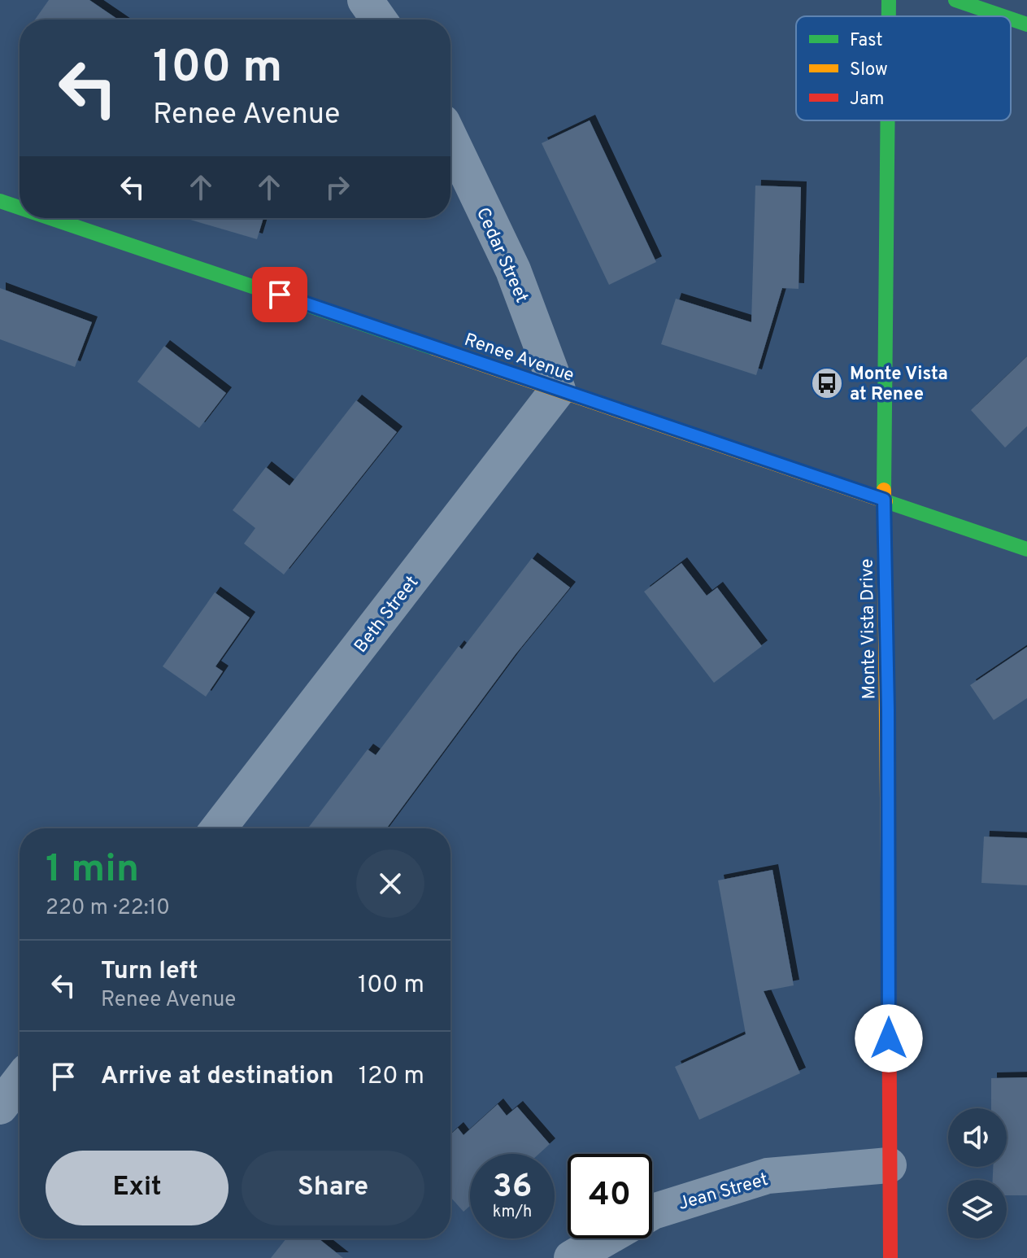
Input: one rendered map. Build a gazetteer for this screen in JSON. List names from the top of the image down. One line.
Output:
{"streets":{"main road":["Renee Avenue","Monte Vista Drive"],"street":["Cedar Street","Beth Street","Jean Street"]},"crossings":[["Cedar Street","Renee Avenue"],["Cedar Street","Beth Street"],["Renee Avenue","Beth Street"],["Renee Avenue","Monte Vista Drive"],["Monte Vista Drive","Jean Street"]],"places":{"bus stop":["Monte Vista at Renee"]},"legend":["Fast","Slow","Jam"],"page":{"turn":["100 m","Renee Avenue"],"heading":["1 min","220 m · 22:10"],"list":[{"name":"Turn left","note":"Renee Avenue","value":"100 m"},{"name":"Arrive at destination","value":"120 m"}],"buttons":["Exit","Share"],"speed":"36 km/h","limit":"40"}}
